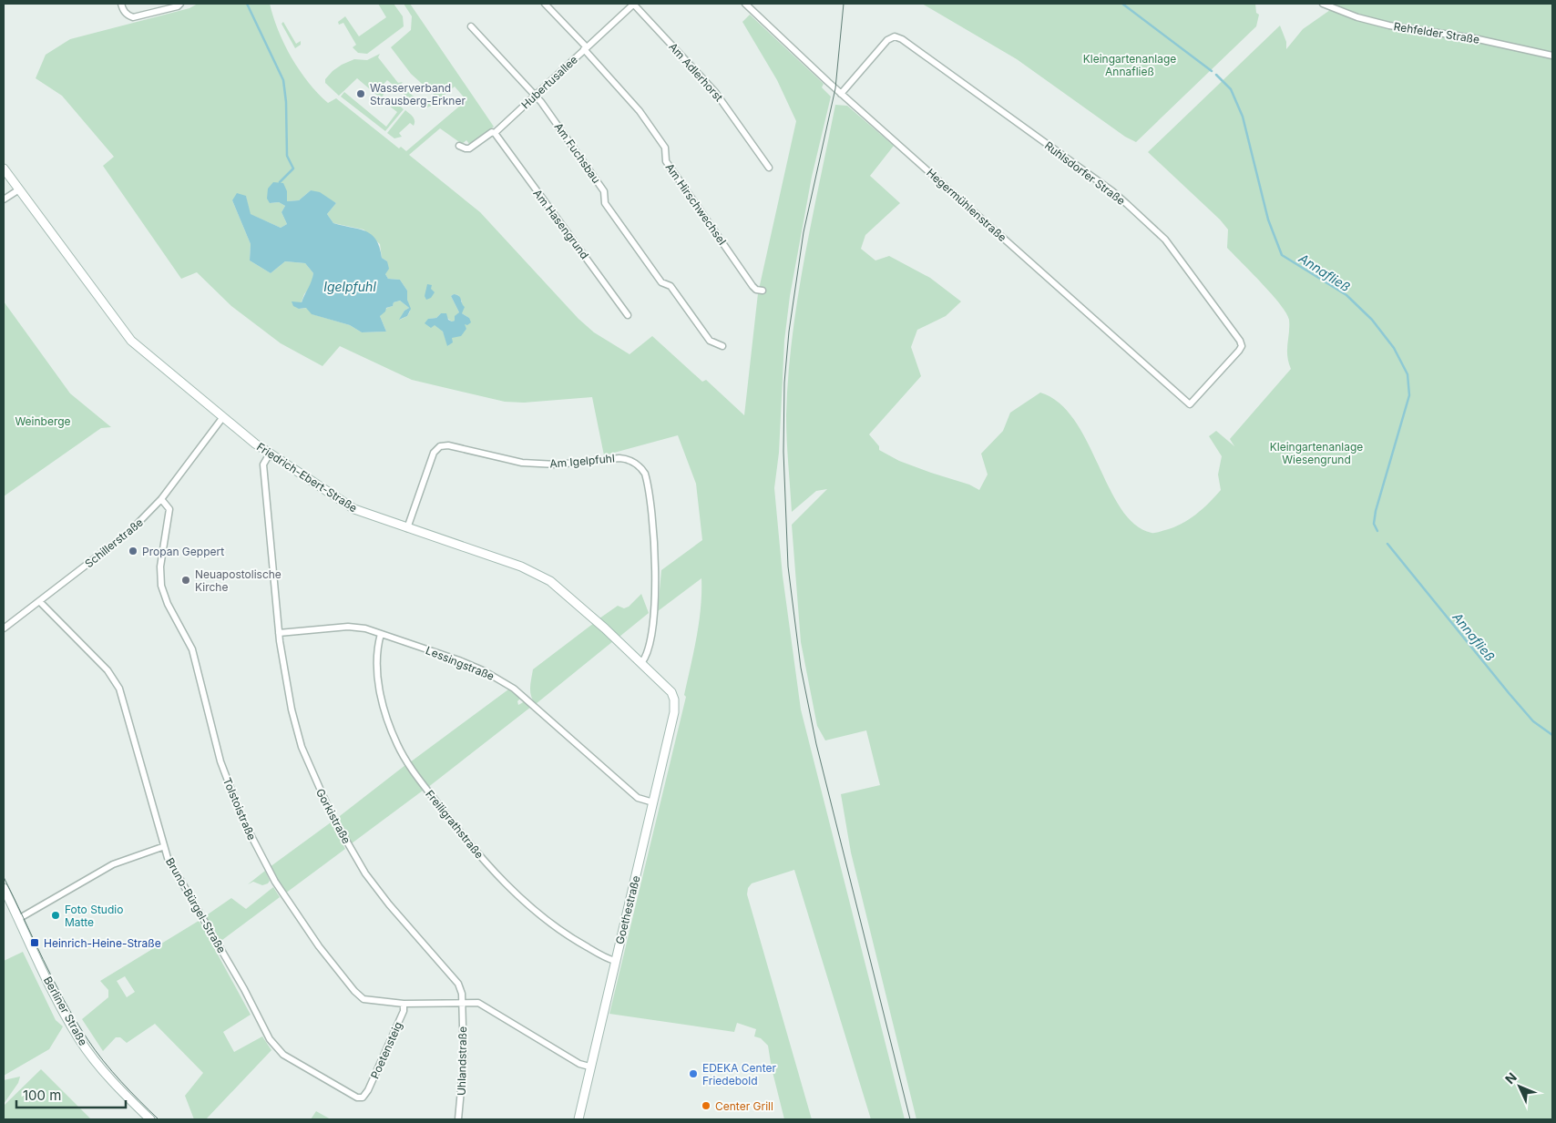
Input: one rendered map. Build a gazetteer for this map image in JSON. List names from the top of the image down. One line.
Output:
{"streets":{"street":["Rehfelder Straße","Am Adlerhorst","Hubertusallee","Am Fuchsbau","Ruhlsdorfer Straße","Am Hirschwechsel","Hegermühlenstraße","Am Hasengrund","Am Igelpfuhl","Friedrich-Ebert-Straße","Schillerstraße","Lessingstraße","Tolstoistraße","Gorkistraße","Freiligrathstraße","Bruno-Bürgel-Straße","Goethestraße","Berliner Straße","Poetensteig","Uhlandstraße"]},"crossings":[["Am Adlerhorst","Hubertusallee"],["Hubertusallee","Am Fuchsbau"],["Hubertusallee","Am Hirschwechsel"],["Hubertusallee","Am Hasengrund"],["Ruhlsdorfer Straße","Hegermühlenstraße"],["Am Igelpfuhl","Friedrich-Ebert-Straße"],["Friedrich-Ebert-Straße","Schillerstraße"],["Friedrich-Ebert-Straße","Gorkistraße"],["Friedrich-Ebert-Straße","Goethestraße"],["Schillerstraße","Tolstoistraße"],["Schillerstraße","Bruno-Bürgel-Straße"],["Lessingstraße","Gorkistraße"],["Lessingstraße","Freiligrathstraße"],["Lessingstraße","Goethestraße"],["Tolstoistraße","Gorkistraße"],["Tolstoistraße","Poetensteig"],["Tolstoistraße","Uhlandstraße"],["Gorkistraße","Uhlandstraße"],["Freiligrathstraße","Goethestraße"],["Bruno-Bürgel-Straße","Poetensteig"]],"water":["Annafließ","Igelpfuhl"],"parks":["Kleingartenanlage Annafließ","Weinberge","Kleingartenanlage Wiesengrund"],"places":{"other":["Wasserverband Strausberg-Erkner","Propan Geppert","Neuapostolische Kirche","Foto Studio Matte","EDEKA Center Friedebold","Center Grill"],"transit":["Heinrich-Heine-Straße"]},"scale_bar":"100 m","north":"top left"}
